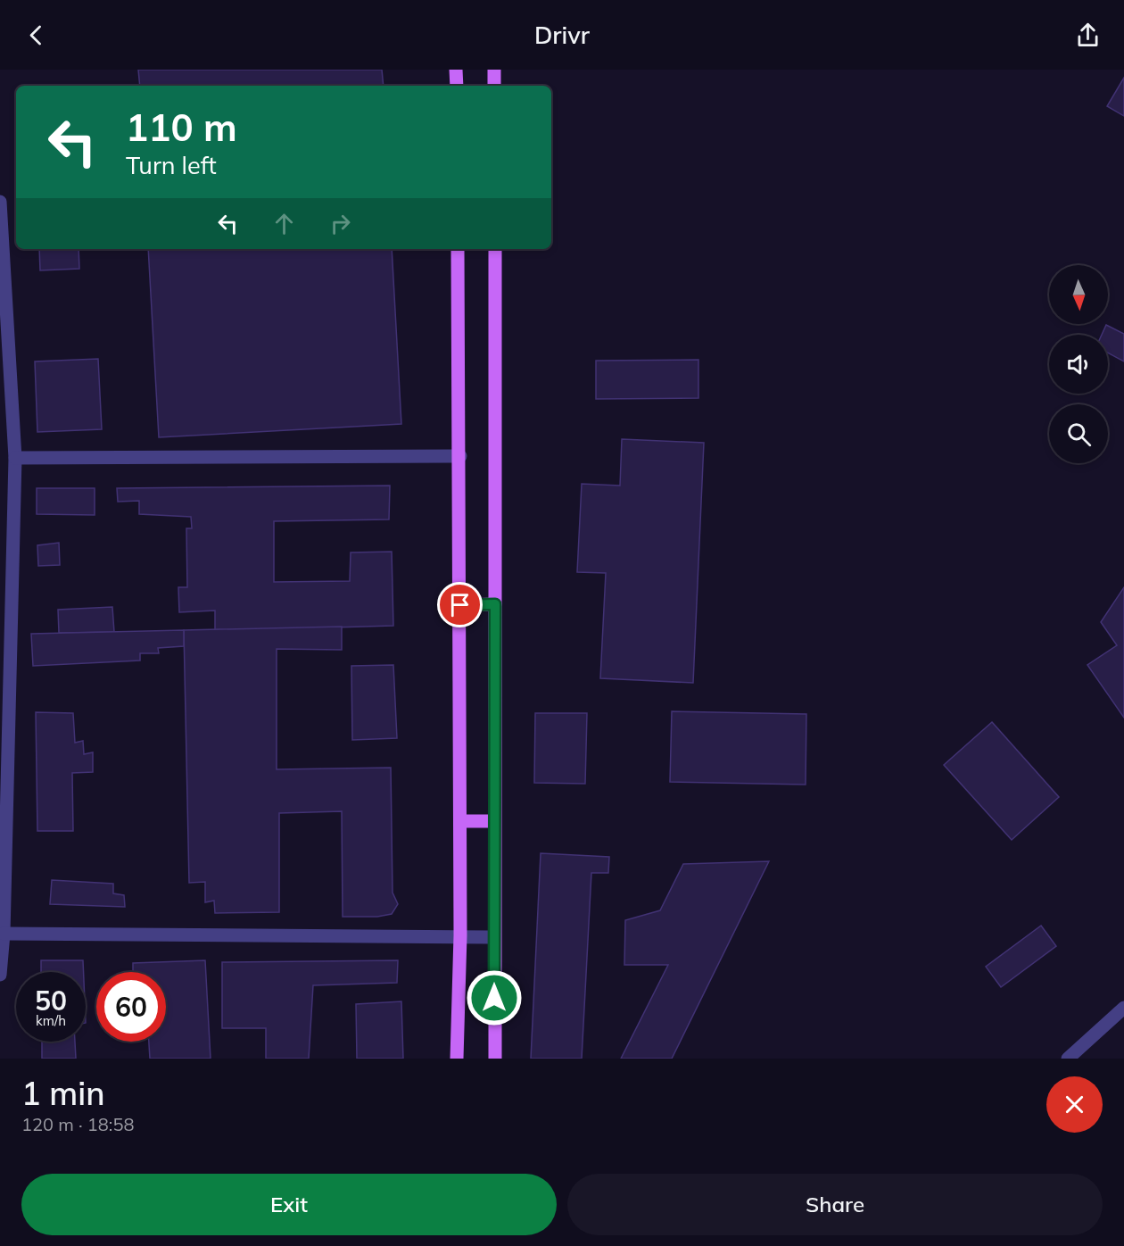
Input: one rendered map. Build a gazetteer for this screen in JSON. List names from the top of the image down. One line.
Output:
{"north":"bottom","page":{"header":"Drivr","turn":["110 m","Turn left"],"speed":"50 km/h","limit":"60","heading":["1 min","120 m · 18:58"],"buttons":["Exit","Share"]}}
